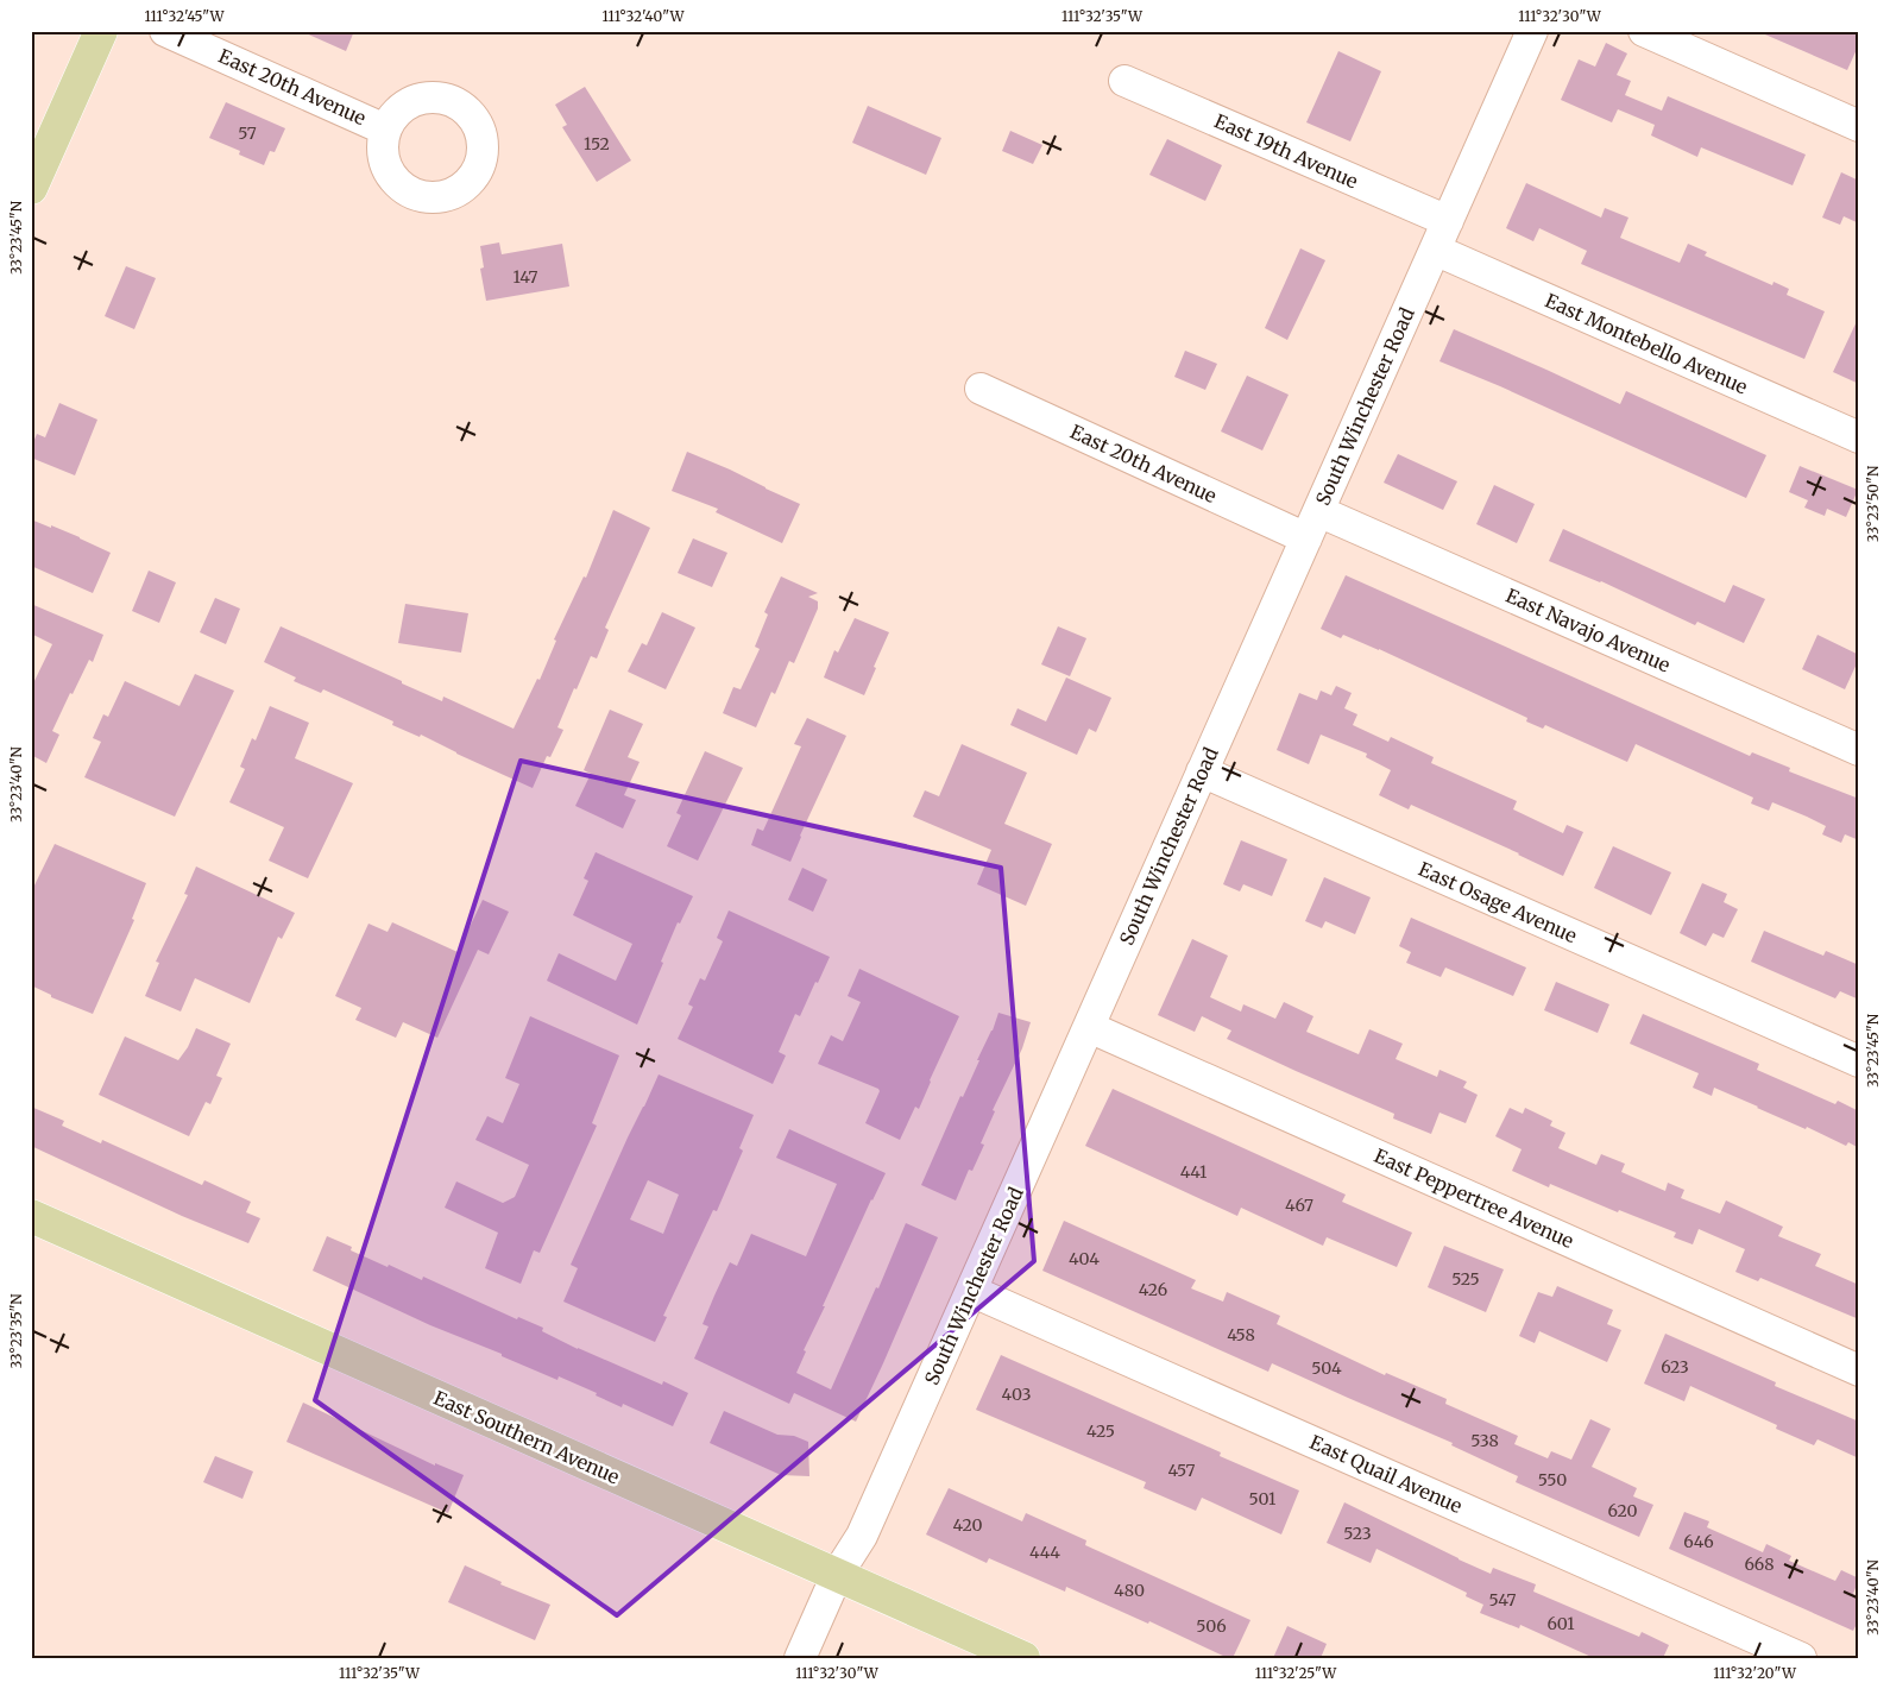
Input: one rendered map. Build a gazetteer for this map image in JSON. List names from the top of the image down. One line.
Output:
{"streets":{"main road":["East Southern Avenue"],"street":["East 20th Avenue","East 19th Avenue","East Montebello Avenue","South Winchester Road","East Navajo Avenue","East Osage Avenue","East Peppertree Avenue","East Quail Avenue"]},"crossings":[["East 20th Avenue","South Winchester Road"],["East 19th Avenue","South Winchester Road"],["East Montebello Avenue","South Winchester Road"],["South Winchester Road","East Navajo Avenue"],["South Winchester Road","East Osage Avenue"],["South Winchester Road","East Peppertree Avenue"],["South Winchester Road","East Southern Avenue"],["South Winchester Road","East Quail Avenue"]],"house_numbers":["57","152","147","441","467","404","525","426","458","623","504","403","425","538","457","550","501","620","420","523","646","444","668","480","547","601","506"],"coordinates":["111°32'45\"W","111°32'40\"W","111°32'35\"W","111°32'30\"W","33°23'45\"N","33°23'50\"N","33°23'40\"N","33°23'35\"N","111°32'25\"W","111°32'20\"W"]}
